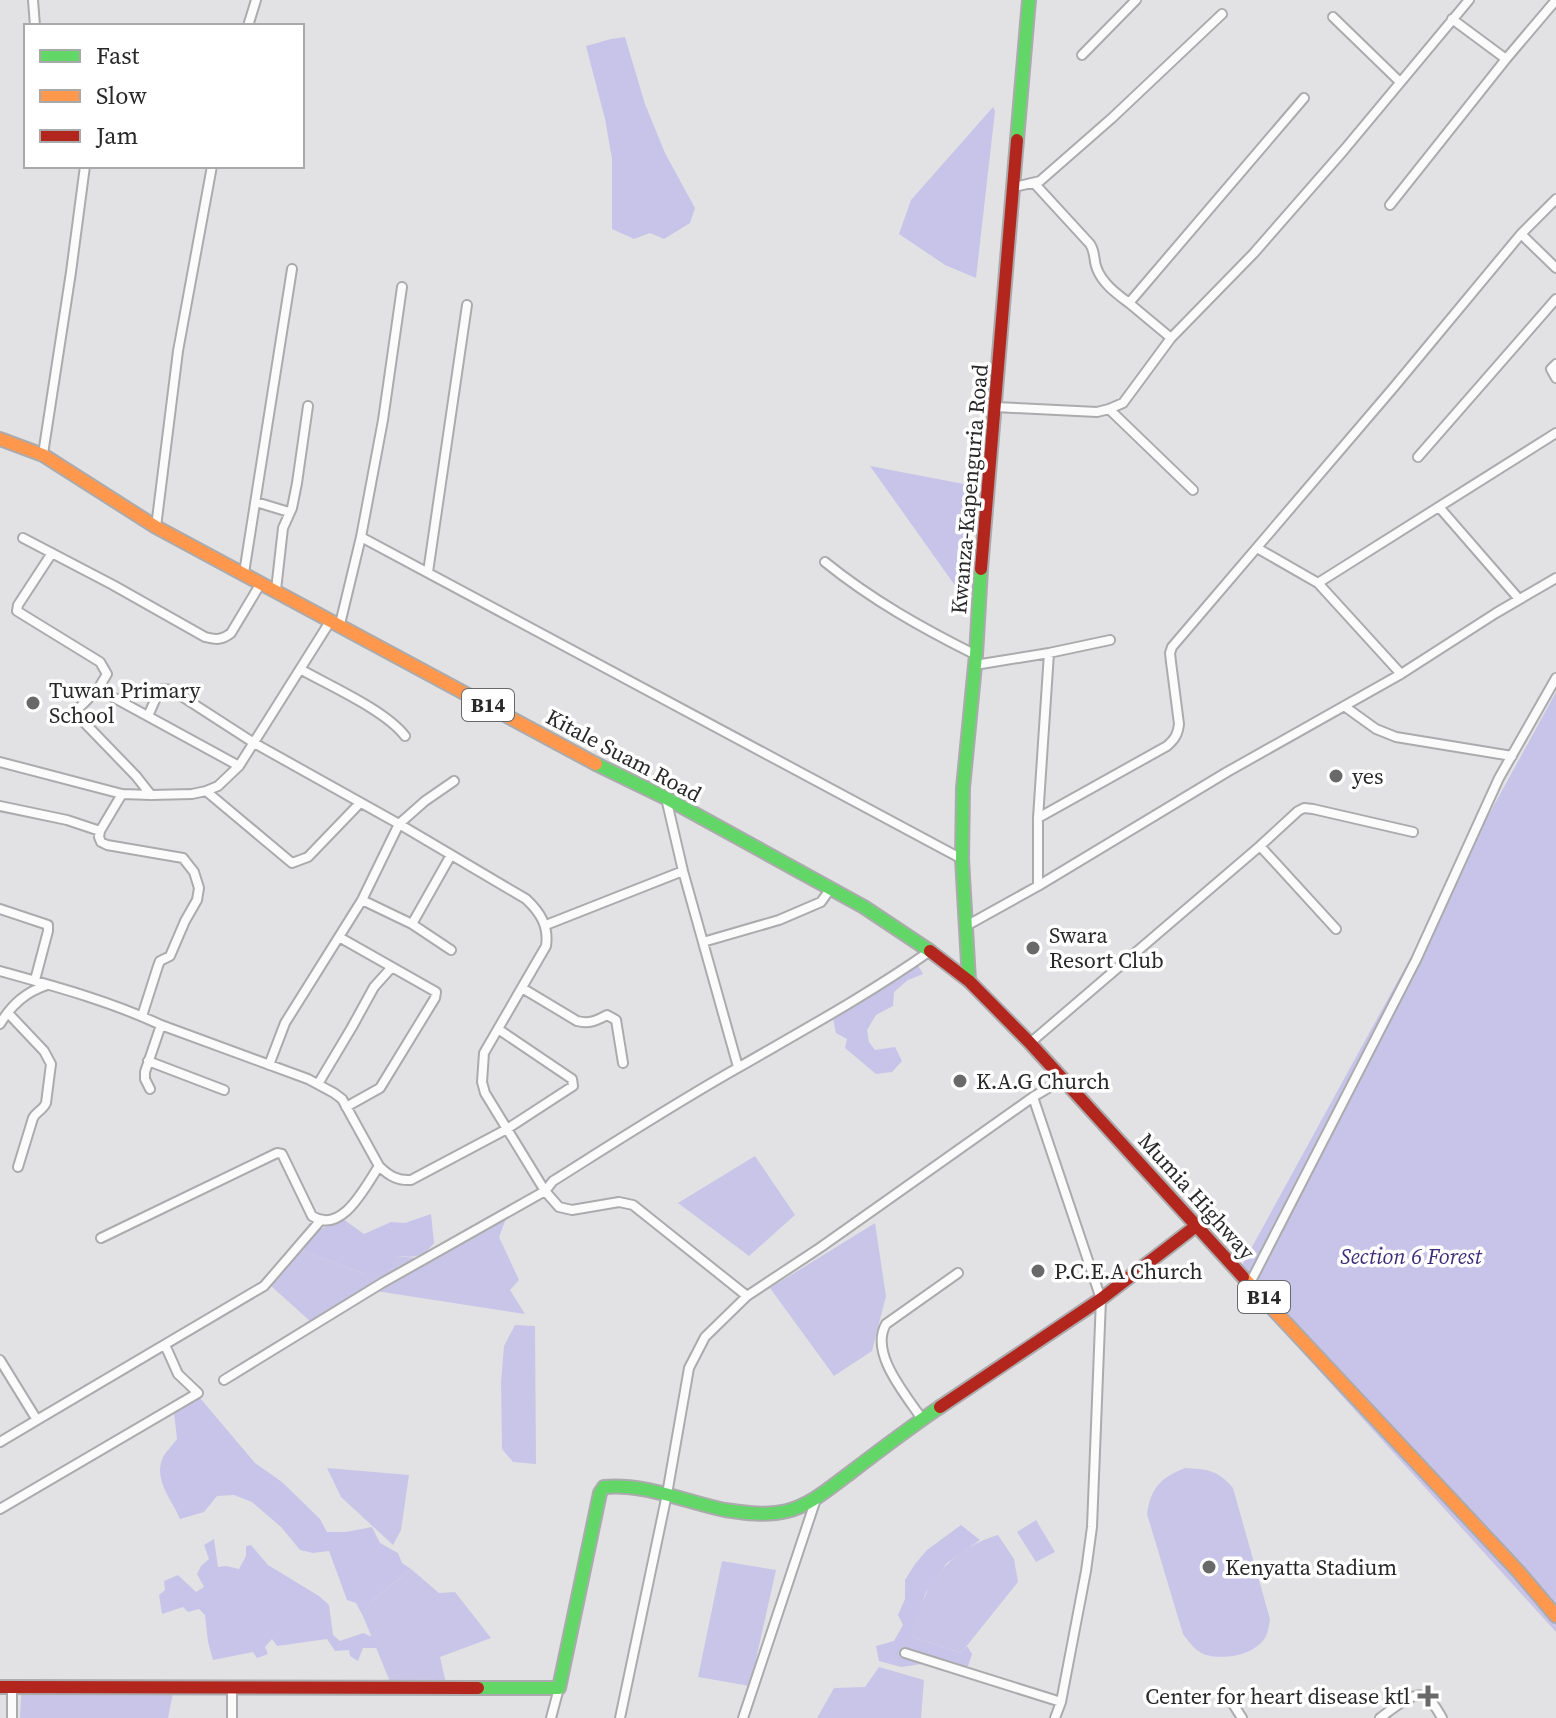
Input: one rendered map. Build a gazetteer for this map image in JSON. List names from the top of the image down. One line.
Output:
{"streets":{"main road":["Kwanza-Kapenguria Road","B14","Kitale Suam Road","Mumia Highway"]},"crossings":[["Kwanza-Kapenguria Road","Kitale Suam Road"],["Kwanza-Kapenguria Road","Mumia Highway"],["Kitale Suam Road","Mumia Highway"]],"parks":["Section 6 Forest"],"places":{"other":["Tuwan Primary School","yes","Swara Resort Club","K.A.G Church","P.C.E.A Church","Kenyatta Stadium"],"health":["Center for heart disease ktl"]},"legend":["Fast","Slow","Jam"]}
